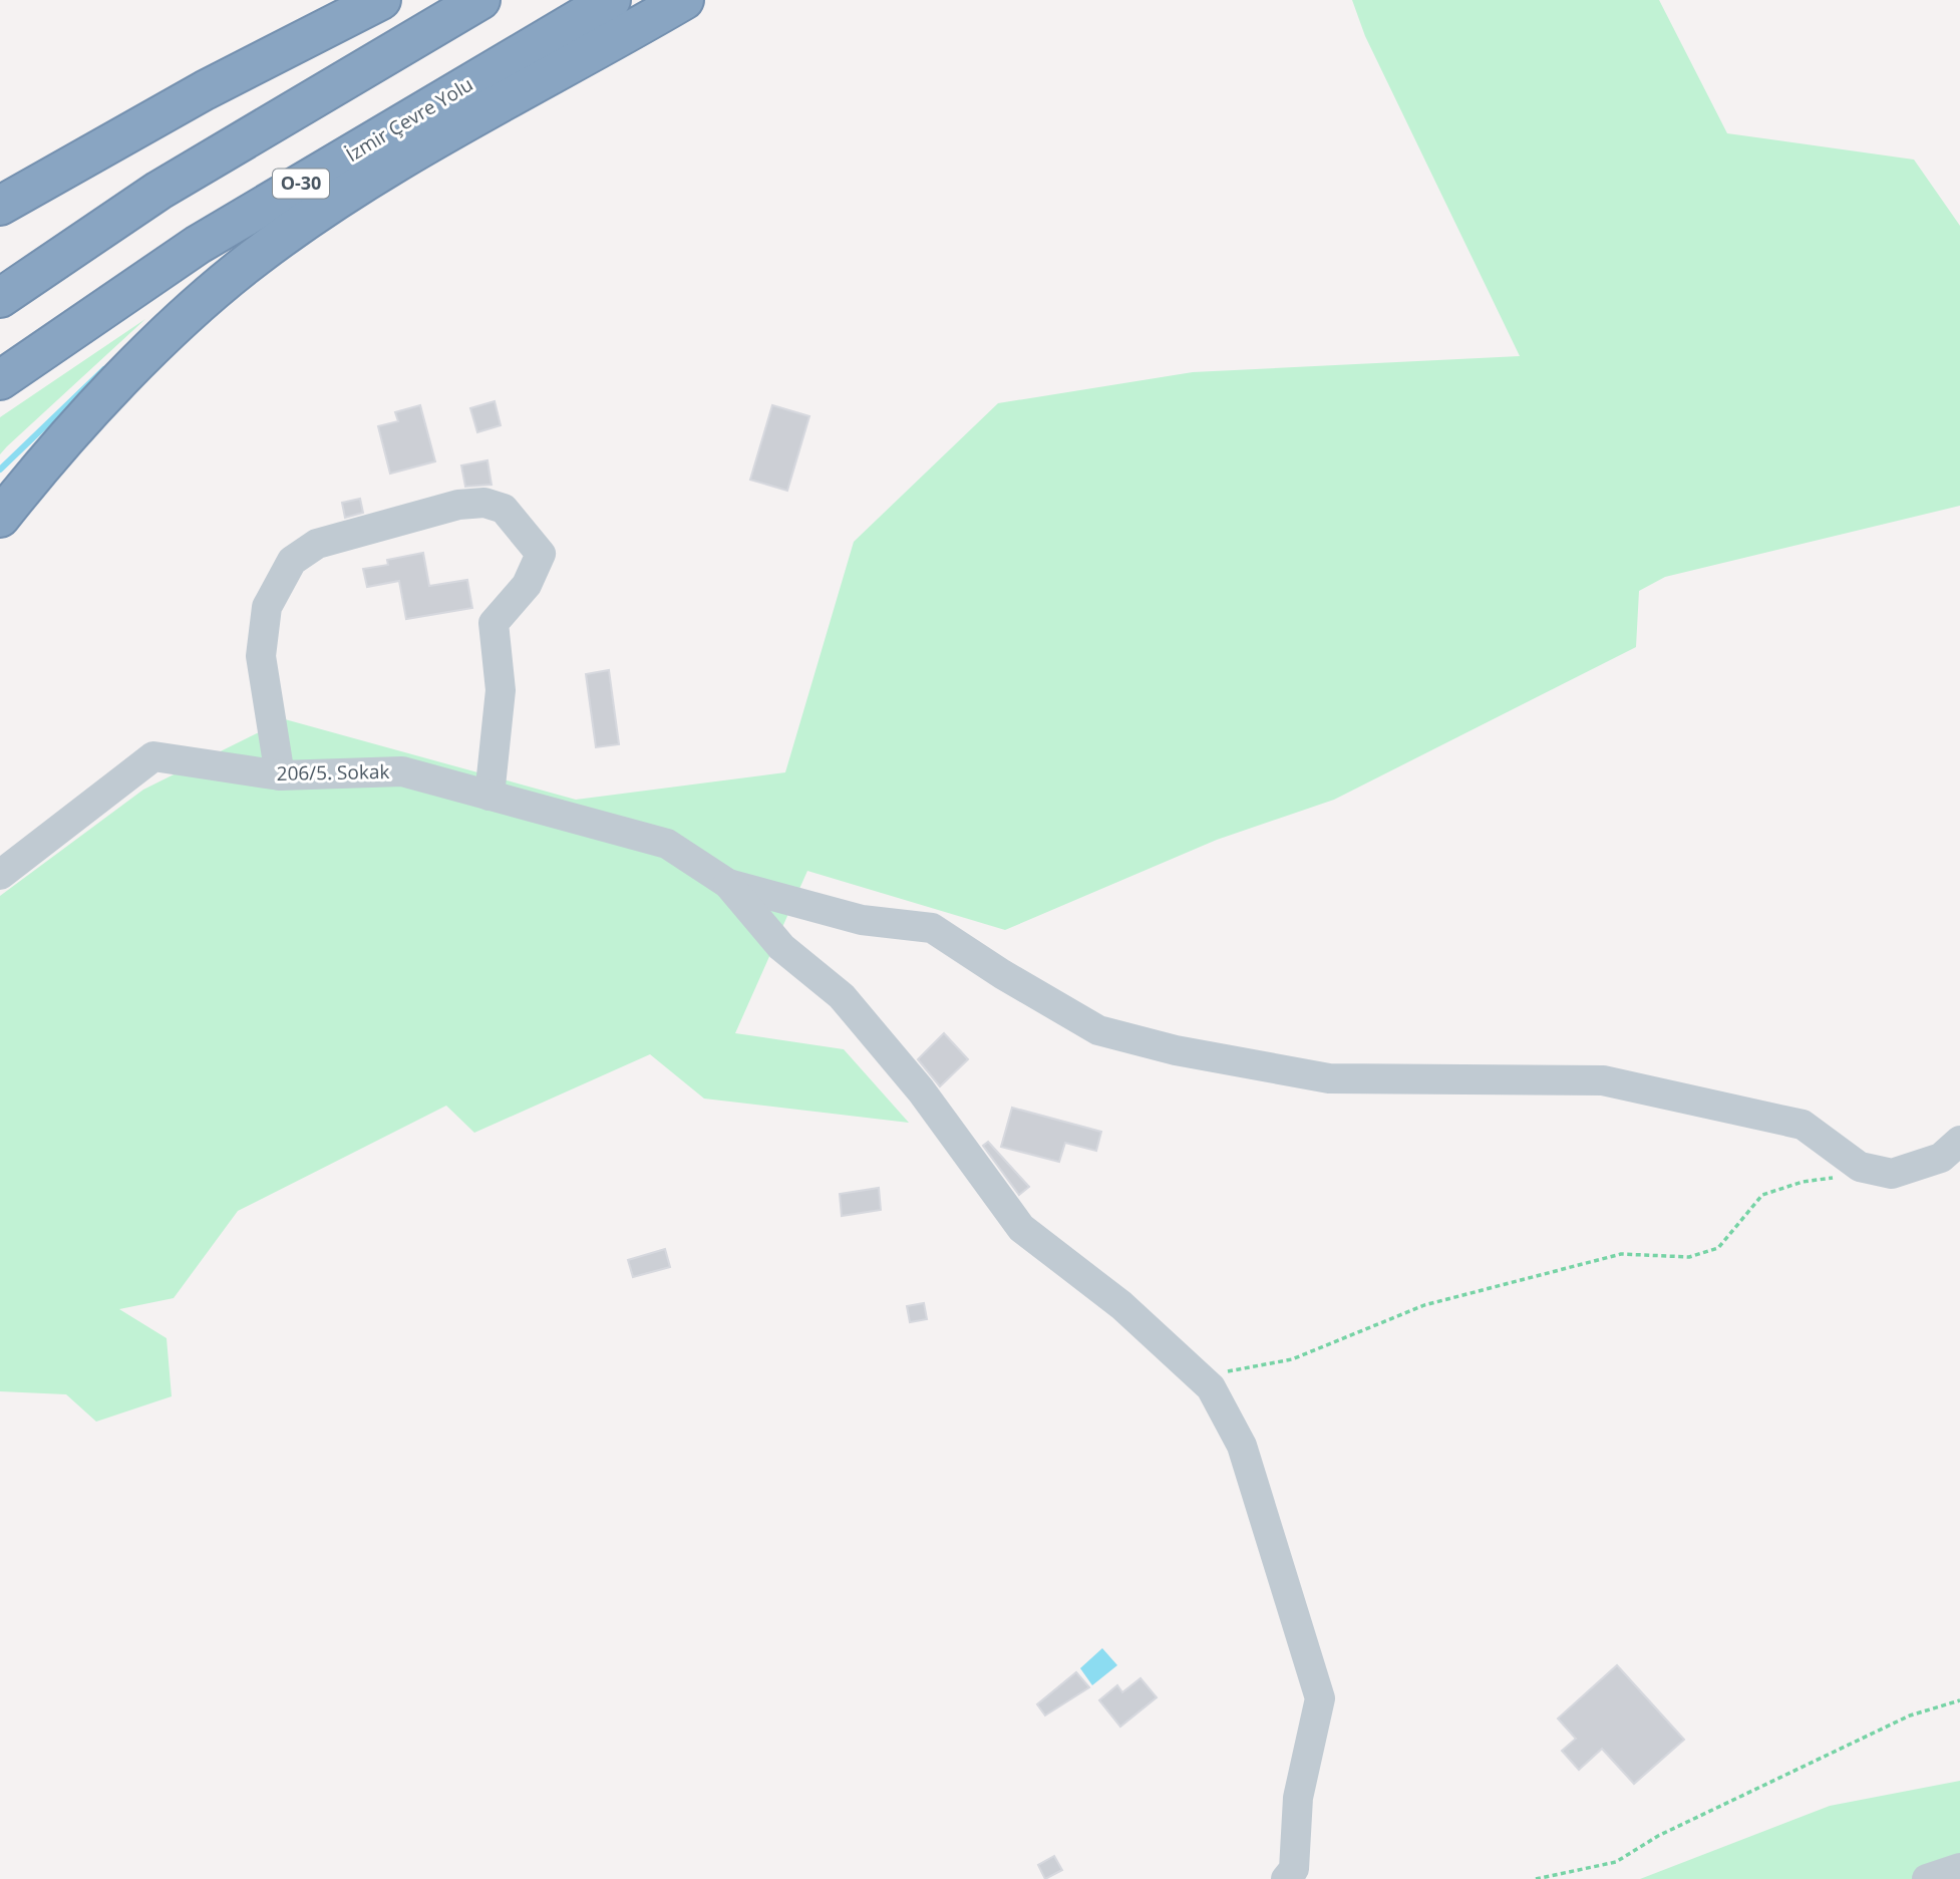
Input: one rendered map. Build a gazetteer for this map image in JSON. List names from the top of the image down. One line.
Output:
{"streets":{"highway":["İzmir Çevre Yolu","O-30"],"street":["206/5. Sokak"]}}
